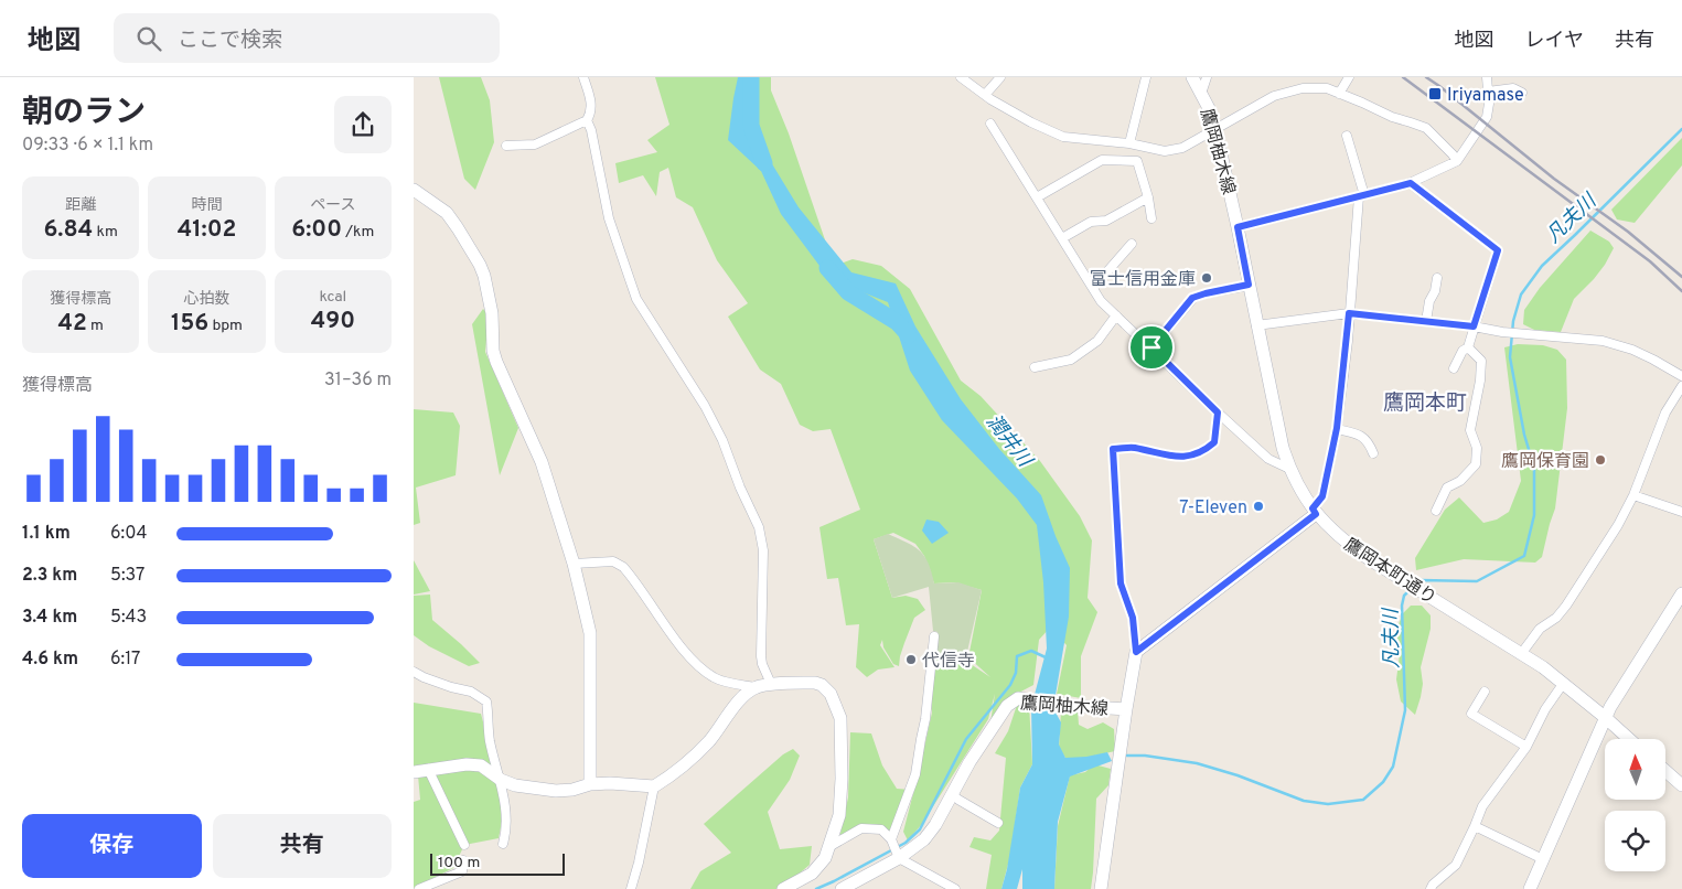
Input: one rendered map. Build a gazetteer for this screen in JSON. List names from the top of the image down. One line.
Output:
{"streets":{"street":["鷹岡柚木線","鷹岡本町通り"]},"crossings":[["鷹岡柚木線","鷹岡本町通り"]],"districts":["鷹岡本町"],"water":["凡夫川","潤井川"],"places":{"transit":["Iriyamase"],"other":["富士信用金庫","鷹岡保育園","7-Eleven","代信寺"]},"scale_bar":"100 m","north":"top","page":{"header":"地図","search":"ここで検索","nav":["地図","レイヤ","共有"],"heading":["朝のラン","09:33 · 6 × 1.1 km"],"stats":[["距離","6.84 km"],["時間","41:02"],["ペース","6:00 /km"],["獲得標高","42 m"],["心拍数","156 bpm"],["kcal","490"]],"chart":["獲得標高","31–36 m"],"list":[{"name":"1.1 km","note":"6:04"},{"name":"2.3 km","note":"5:37"},{"name":"3.4 km","note":"5:43"},{"name":"4.6 km","note":"6:17"}],"buttons":["保存","共有"],"scale":"100 m"}}
